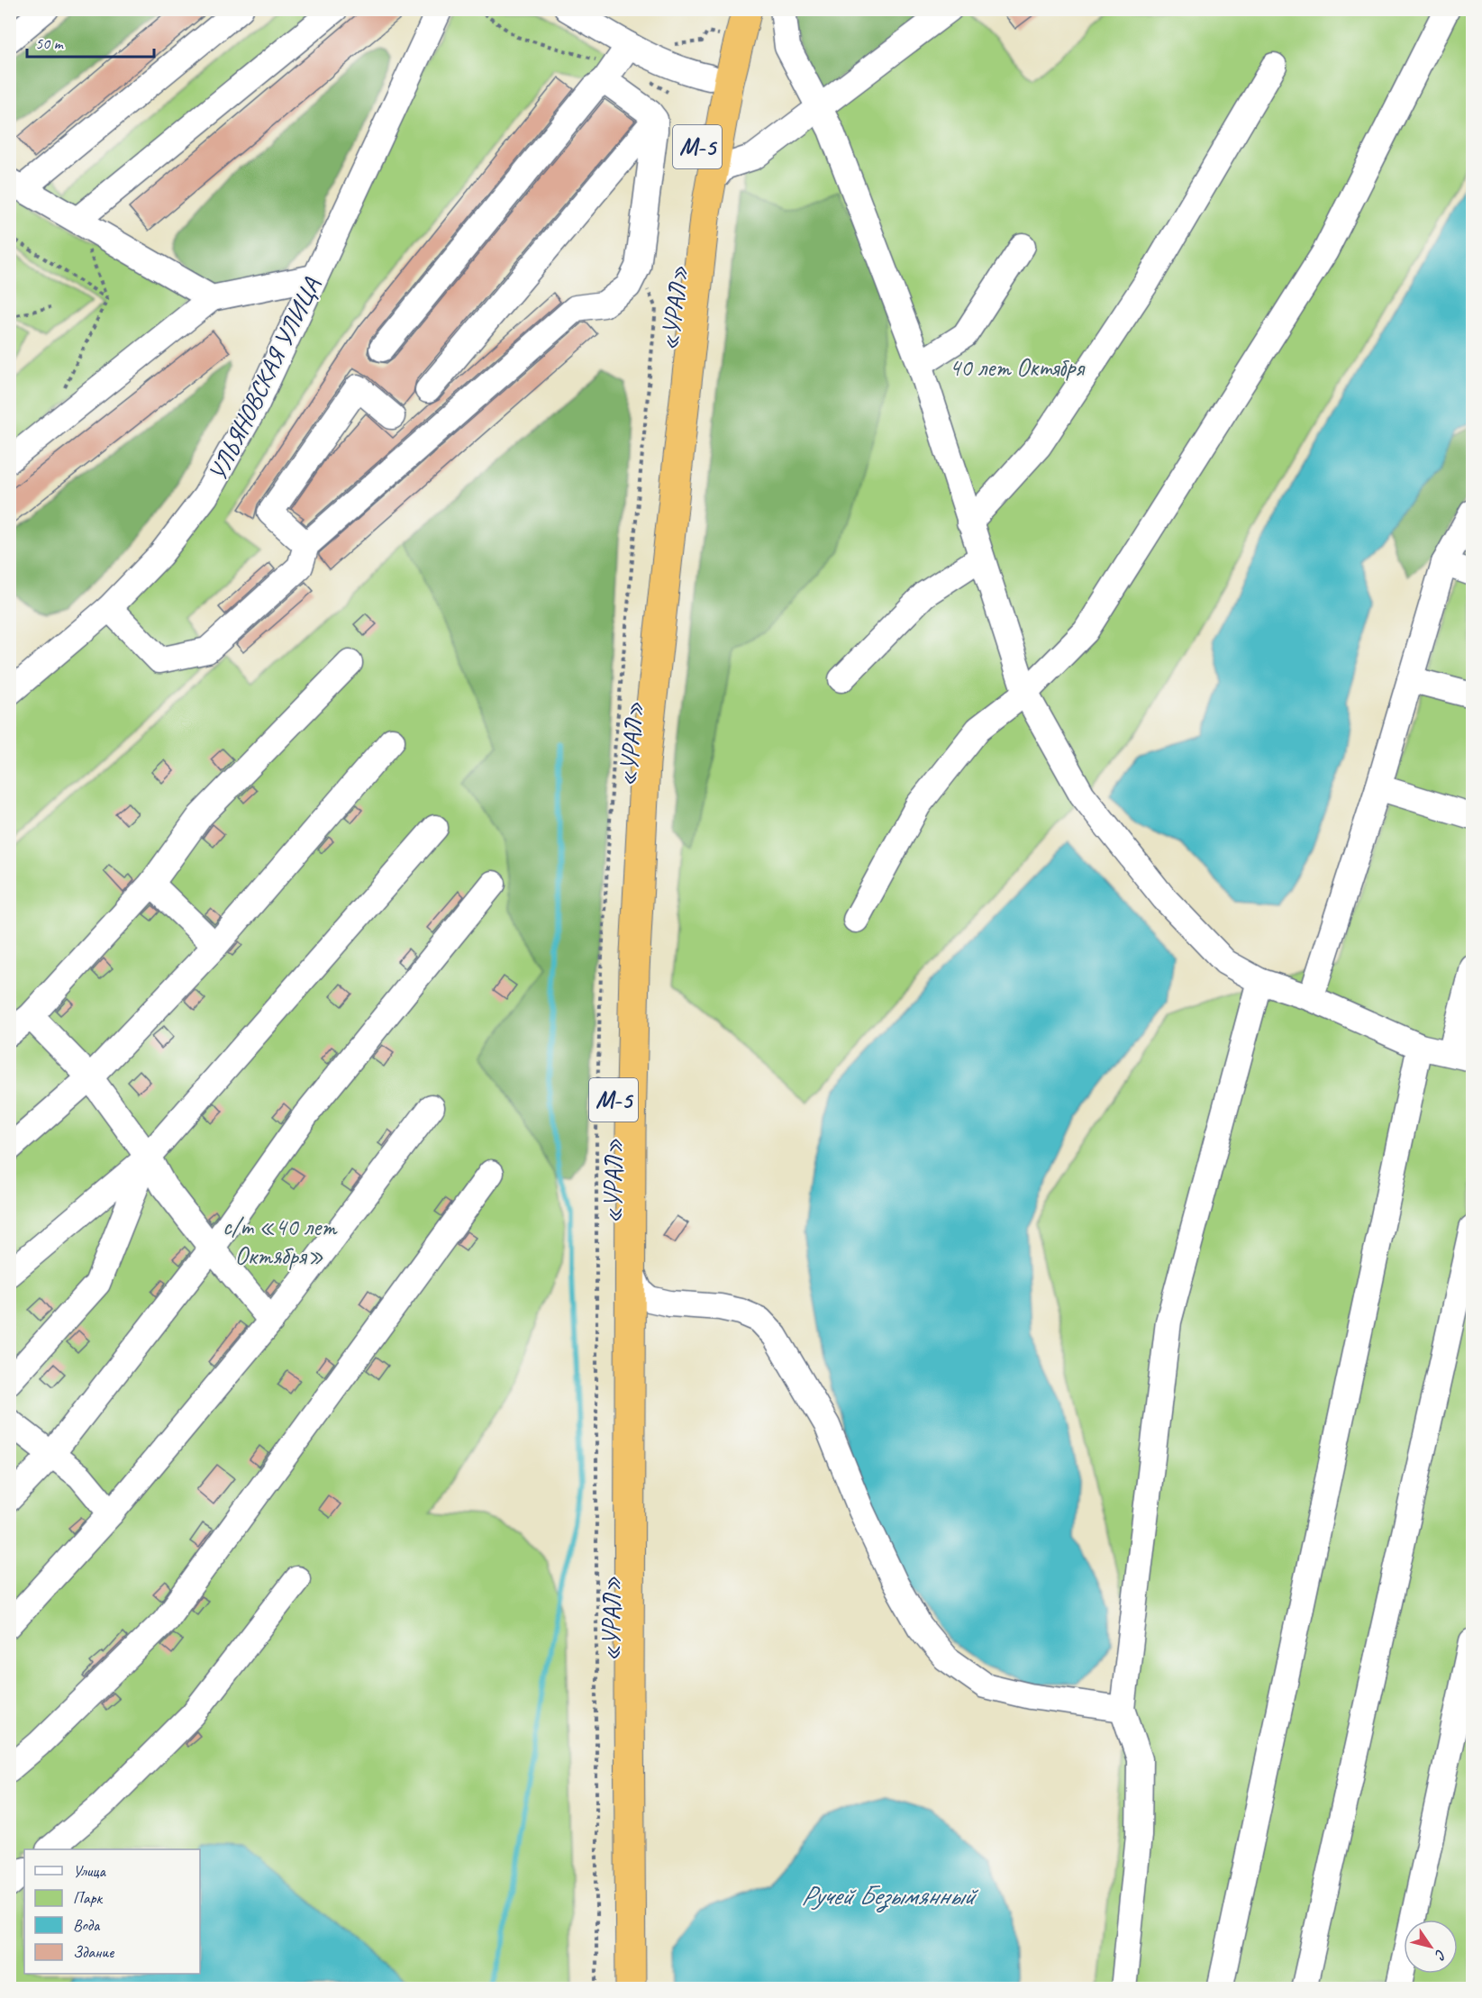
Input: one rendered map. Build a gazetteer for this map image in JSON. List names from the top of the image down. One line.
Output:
{"streets":{"highway":["М-5","«УРАЛ»"],"street":["УЛЬЯНОВСКАЯ УЛИЦА"]},"crossings":[["М-5","«УРАЛ»"]],"water":["Ручей Безымянный"],"parks":["40 лет Октября","с/т «40 лет Октября»"],"legend":["Улица","Парк","Вода","Здание"],"scale_bar":"50 m","north":"bottom right"}
